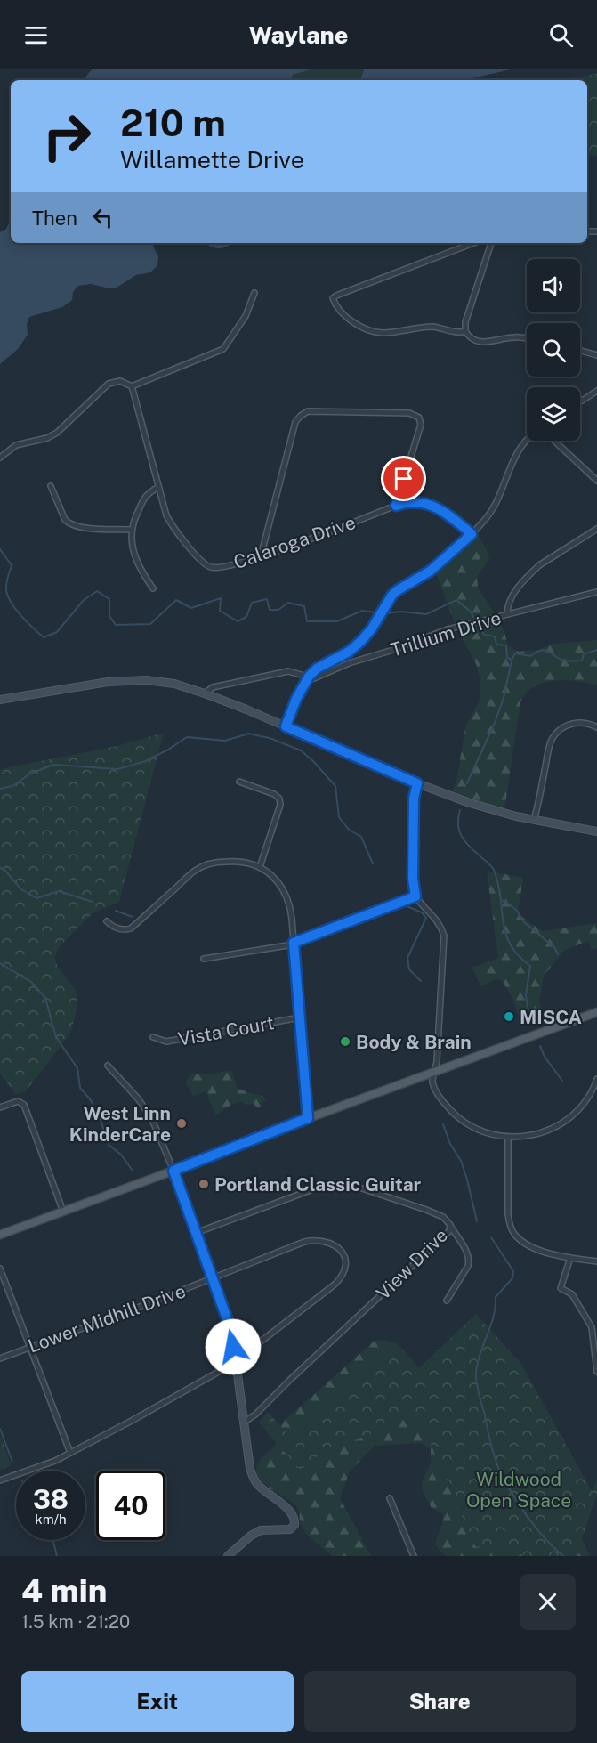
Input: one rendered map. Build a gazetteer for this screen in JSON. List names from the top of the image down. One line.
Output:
{"streets":{"street":["Calaroga Drive","Trillium Drive","Vista Court","View Drive","Lower Midhill Drive"]},"parks":["Wildwood Open Space"],"places":["MISCA","Body & Brain","West Linn KinderCare","Portland Classic Guitar"],"page":{"header":"Waylane","turn":["210 m","Willamette Drive"],"then":"Then","speed":"38 km/h","limit":"40","heading":["4 min","1.5 km · 21:20"],"buttons":["Exit","Share"]}}
